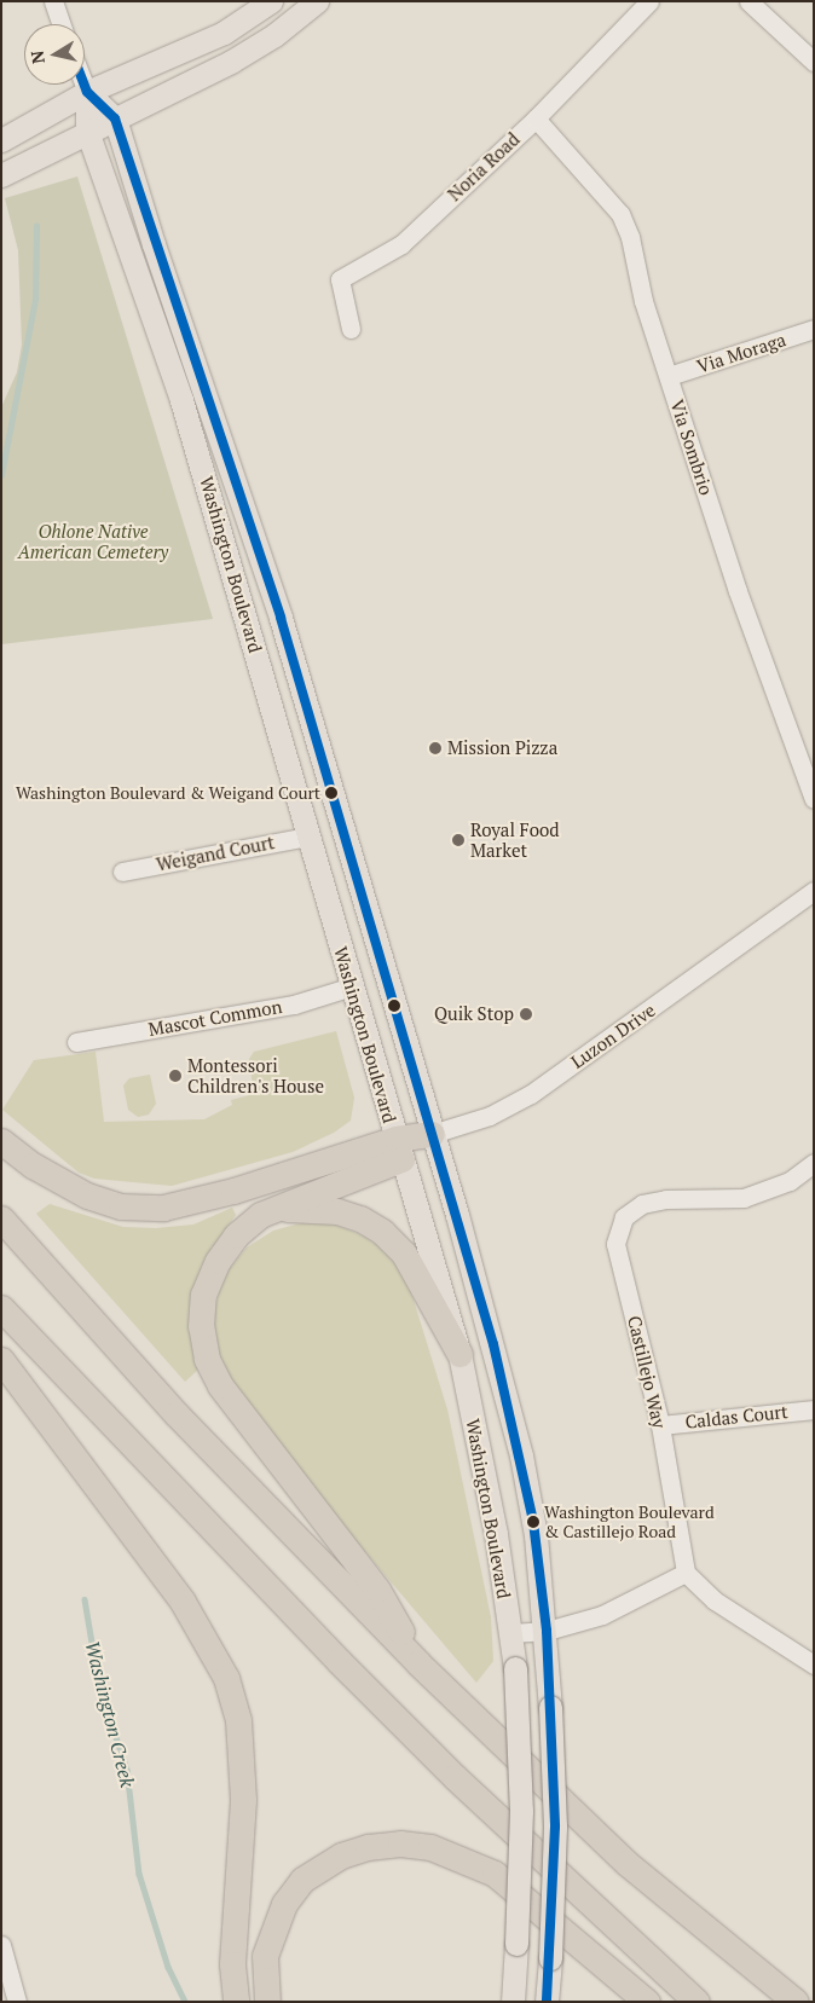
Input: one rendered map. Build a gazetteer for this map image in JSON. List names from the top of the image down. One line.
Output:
{"streets":{"main road":["Washington Boulevard"],"street":["Noria Road","Via Moraga","Via Sombrio","Weigand Court","Mascot Common","Luzon Drive","Castillejo Way","Caldas Court"]},"crossings":[["Noria Road","Via Sombrio"],["Via Moraga","Via Sombrio"],["Washington Boulevard","Weigand Court"],["Washington Boulevard","Mascot Common"],["Washington Boulevard","Luzon Drive"],["Castillejo Way","Caldas Court"]],"water":["Washington Creek"],"parks":["Ohlone Native American Cemetery"],"places":["Mission Pizza","Washington Boulevard & Weigand Court","Royal Food Market","Quik Stop","Montessori Children's House","Washington Boulevard & Castillejo Road"],"north":"left"}
